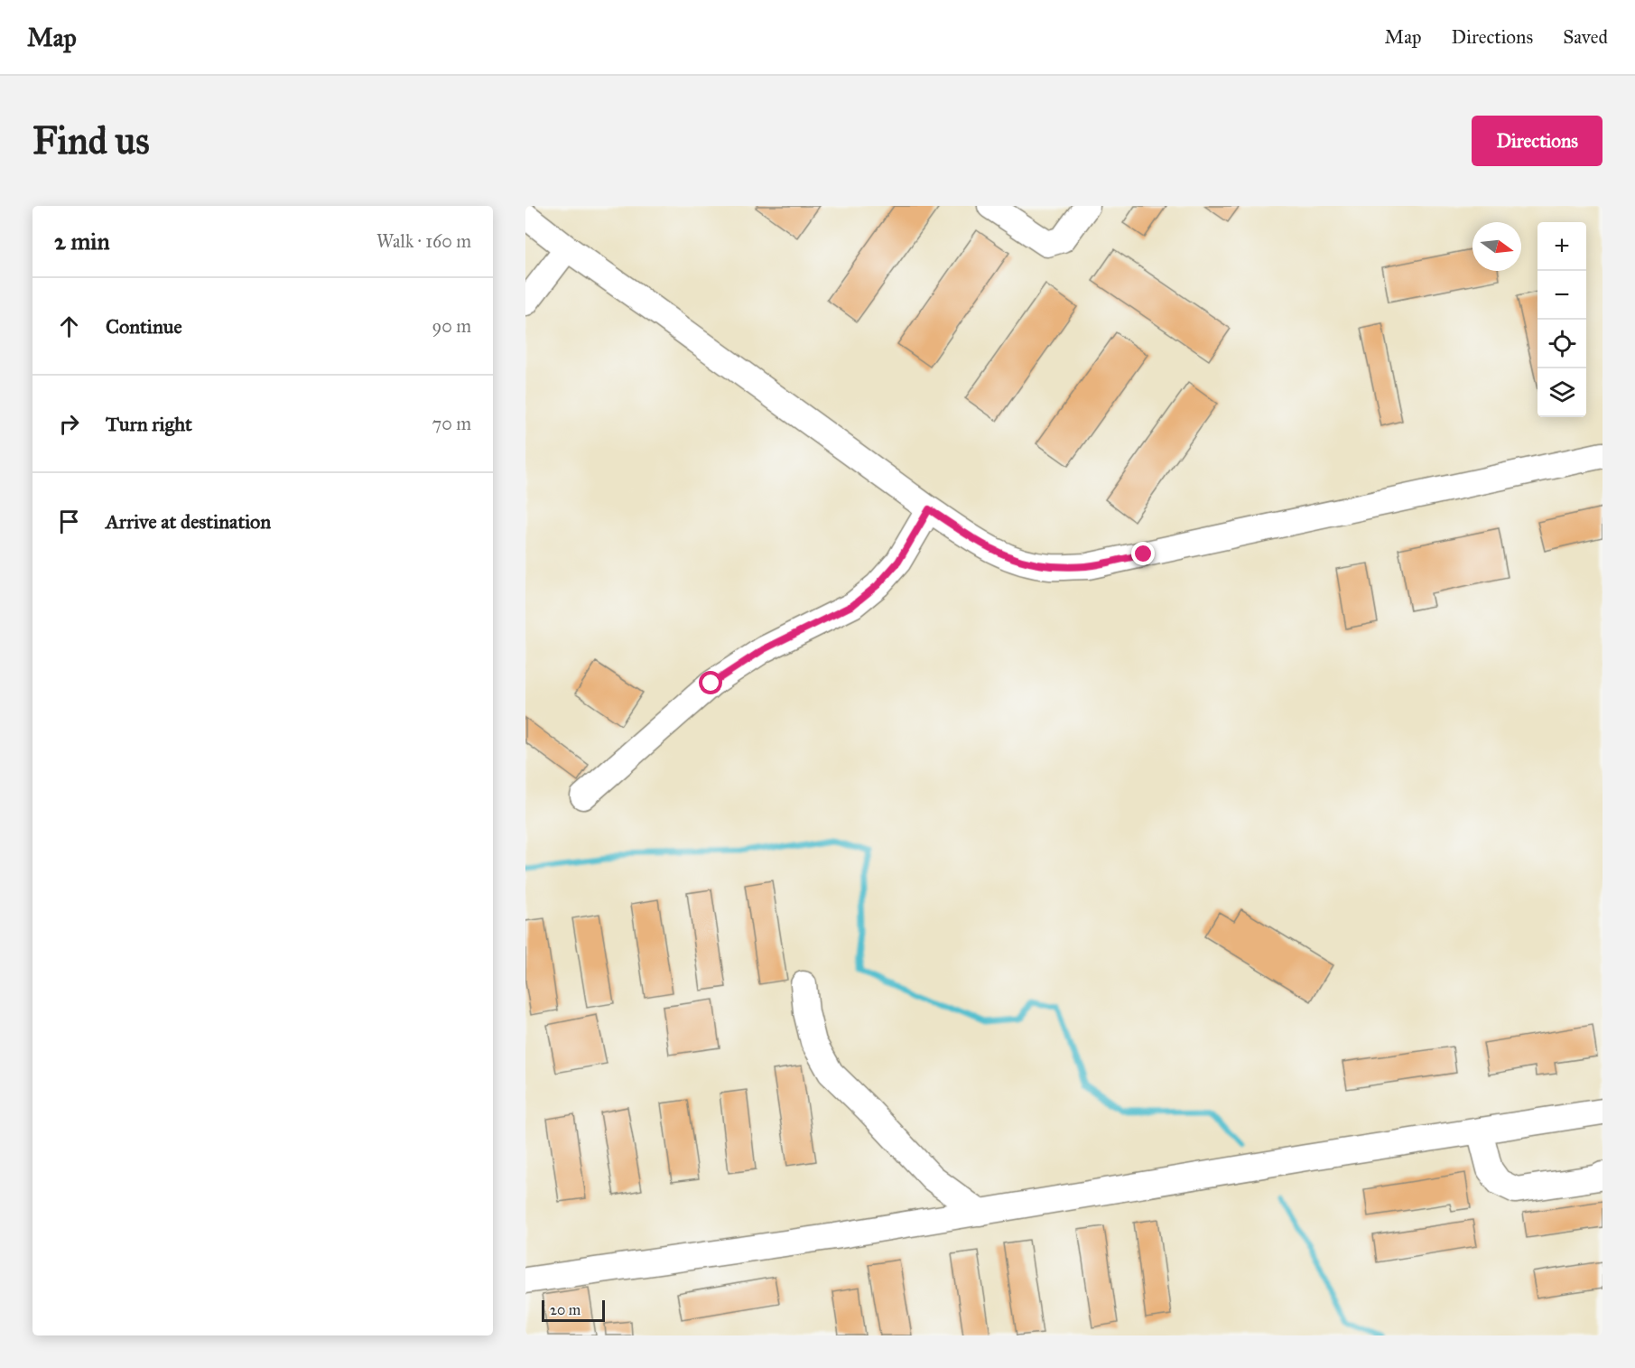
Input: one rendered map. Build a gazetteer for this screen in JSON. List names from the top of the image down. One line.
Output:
{"scale_bar":"20 m","north":"right","page":{"header":"Map","nav":["Map","Directions","Saved"],"buttons":"Directions","title":"Find us","heading":["2 min","Walk · 160 m"],"map_buttons":["+","−"],"list":[["Continue","90 m"],["Turn right","70 m"],"Arrive at destination"],"scale":"20 m"}}
